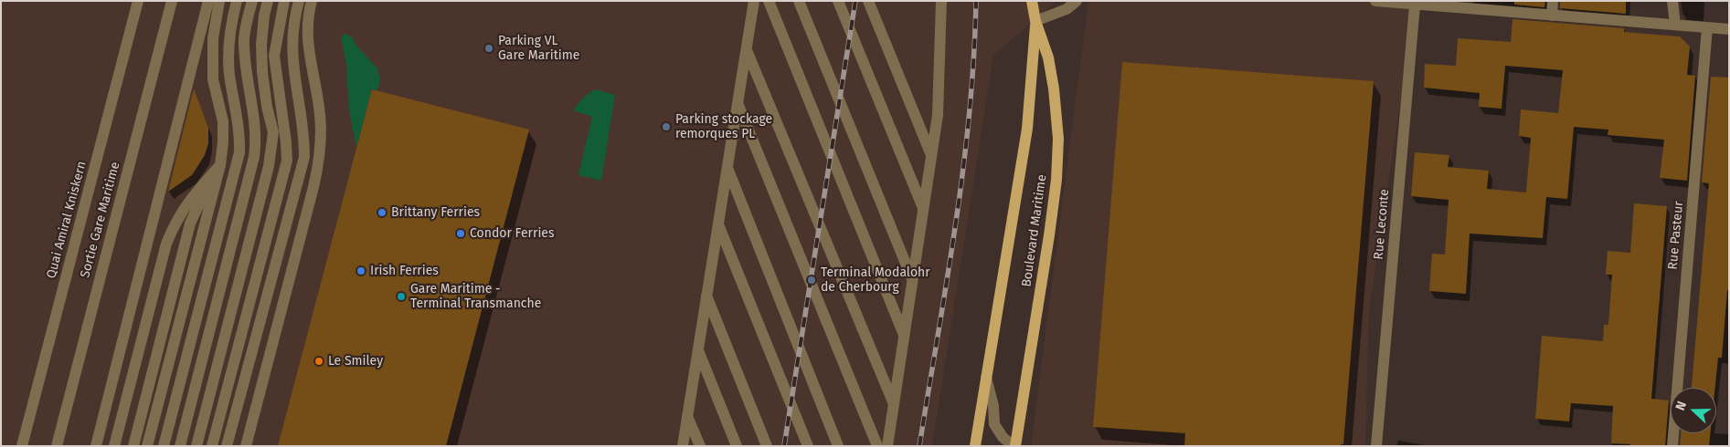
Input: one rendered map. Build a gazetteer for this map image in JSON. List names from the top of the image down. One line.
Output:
{"streets":{"main road":["Boulevard Maritime"],"street":["Quai Amiral Kniskern","Sortie Gare Maritime","Rue Leconte","Rue Pasteur"]},"places":["Parking VL Gare Maritime","Parking stockage remorques PL","Brittany Ferries","Condor Ferries","Irish Ferries","Terminal Modalohr de Cherbourg","Gare Maritime - Terminal Transmanche","Le Smiley"],"north":"left"}
